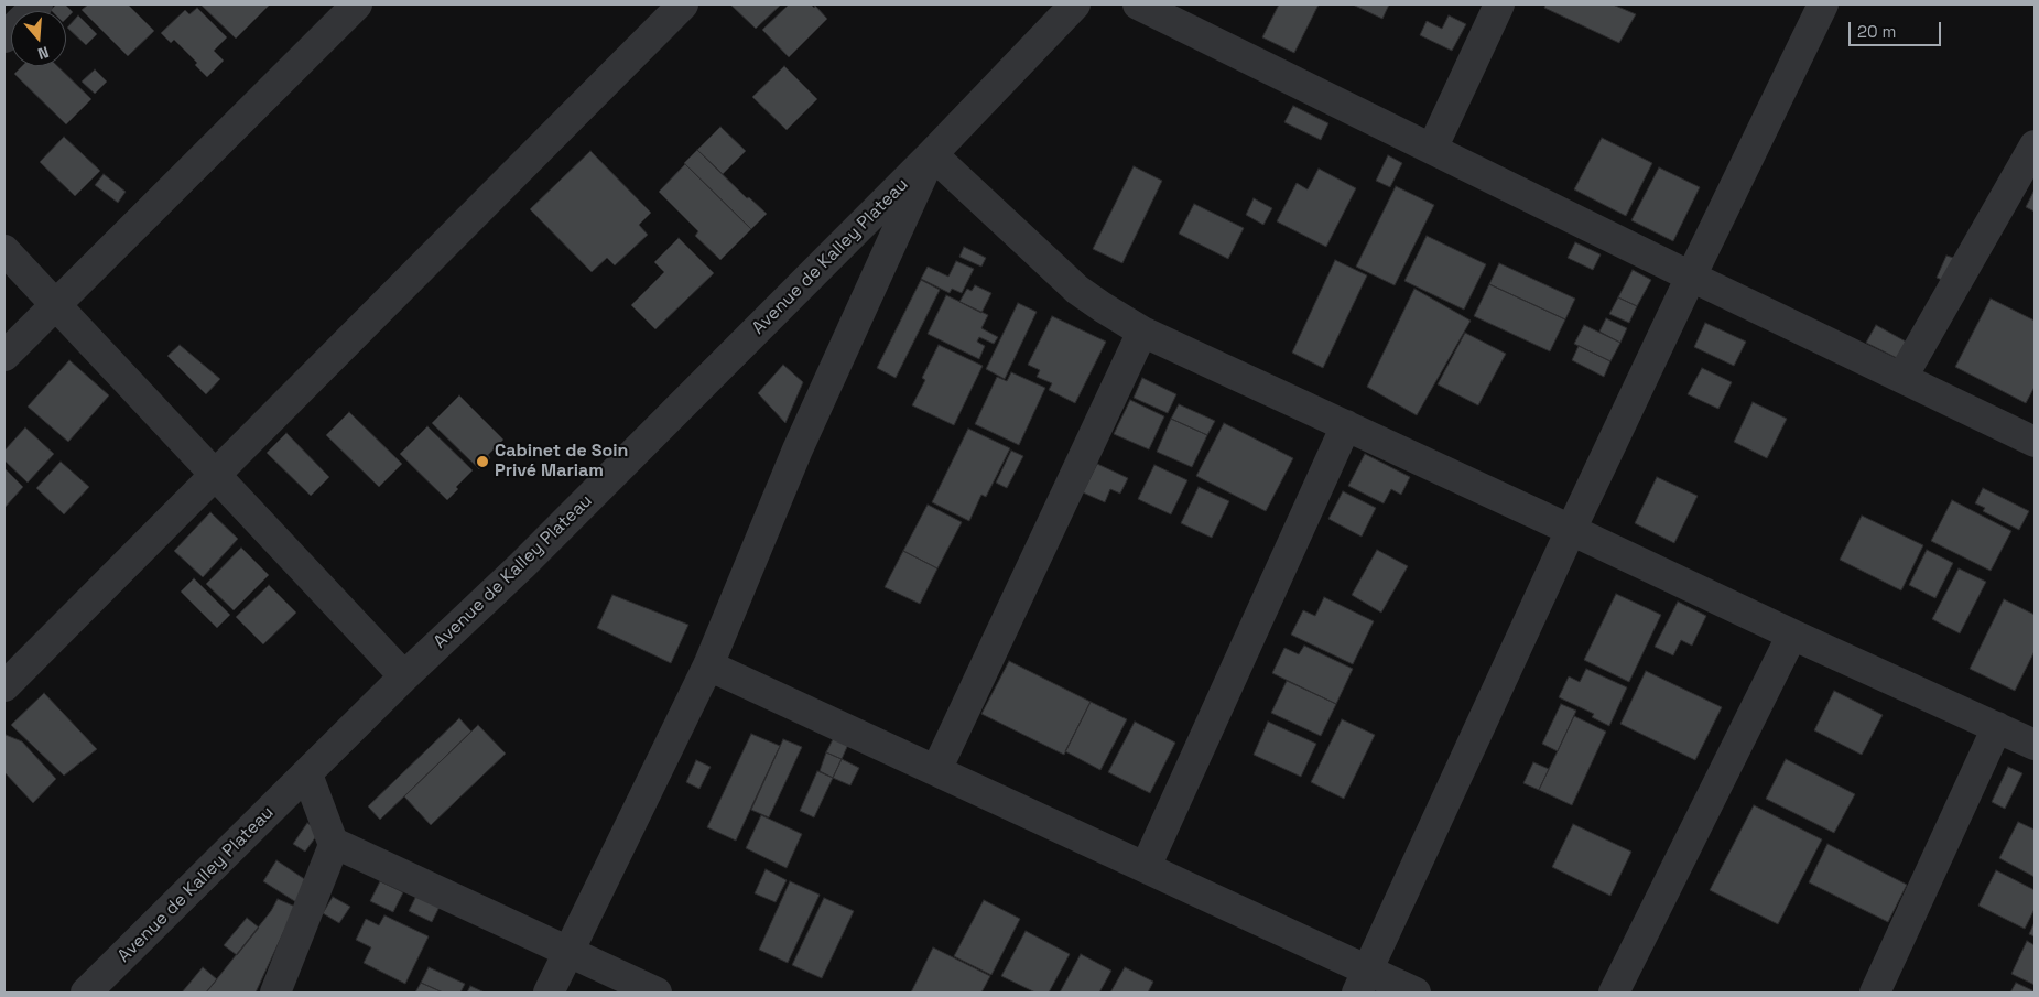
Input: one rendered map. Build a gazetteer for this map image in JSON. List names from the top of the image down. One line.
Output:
{"streets":{"street":["Avenue de Kalley Plateau"]},"places":["Cabinet de Soin Privé Mariam"],"scale_bar":"20 m","north":"bottom"}
